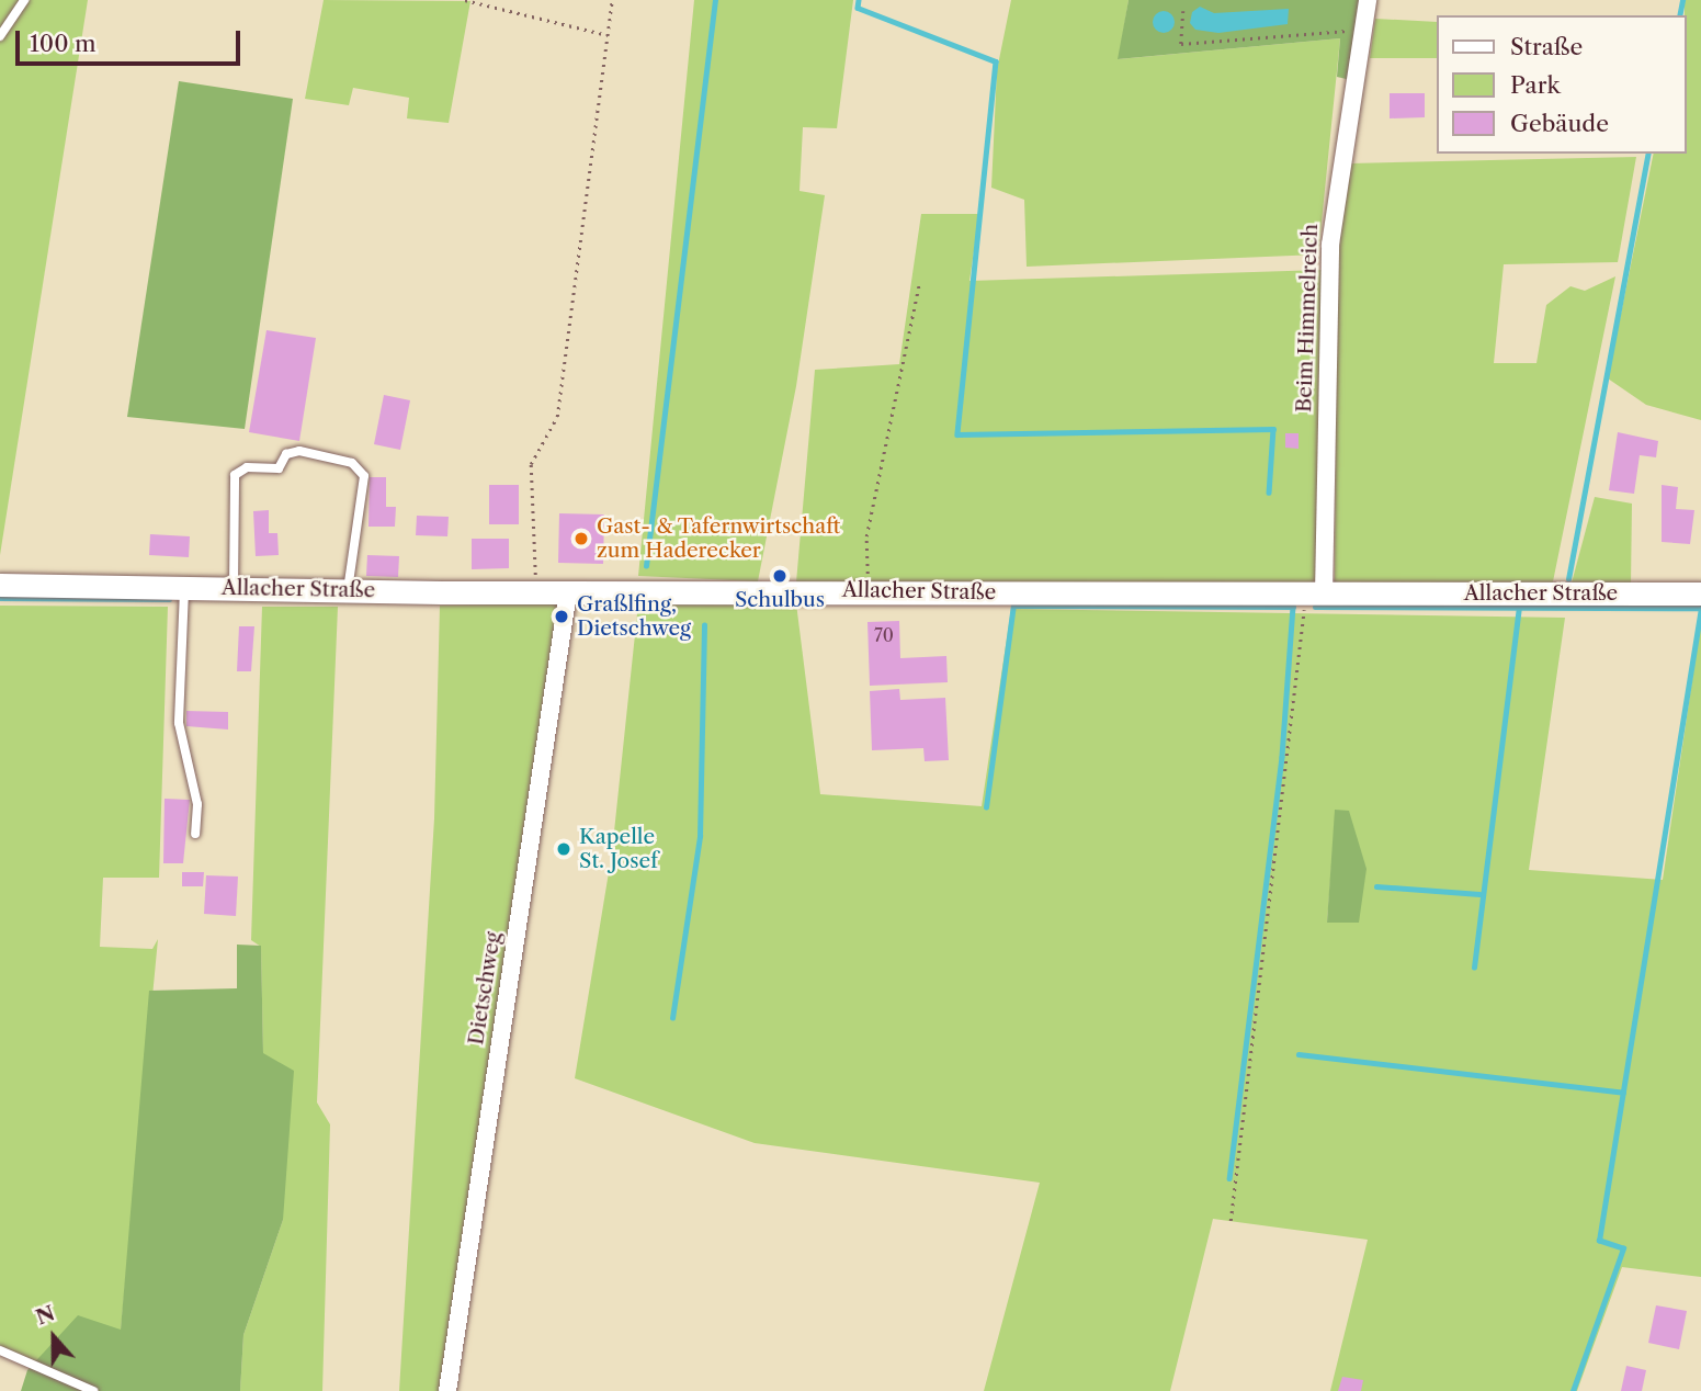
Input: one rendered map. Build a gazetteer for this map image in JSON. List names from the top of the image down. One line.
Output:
{"streets":{"street":["Beim Himmelreich","Allacher Straße","Dietschweg"]},"crossings":[["Beim Himmelreich","Allacher Straße"],["Allacher Straße","Dietschweg"]],"places":["Gast- & Tafernwirtschaft zum Haderecker","Schulbus","Graßlfing, Dietschweg","Kapelle St. Josef"],"house_numbers":["70"],"legend":["Straße","Park","Gebäude"],"scale_bar":"100 m","north":"top"}
